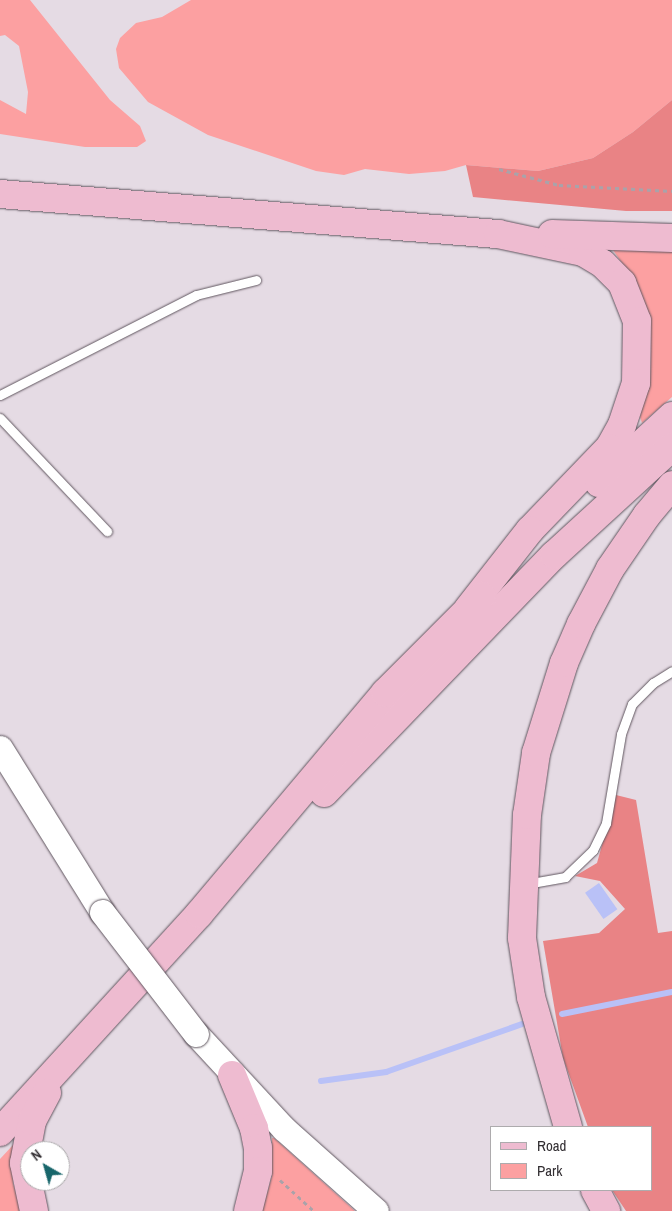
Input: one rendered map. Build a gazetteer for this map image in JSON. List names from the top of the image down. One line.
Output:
{"legend":["Road","Park"],"north":"top left"}
